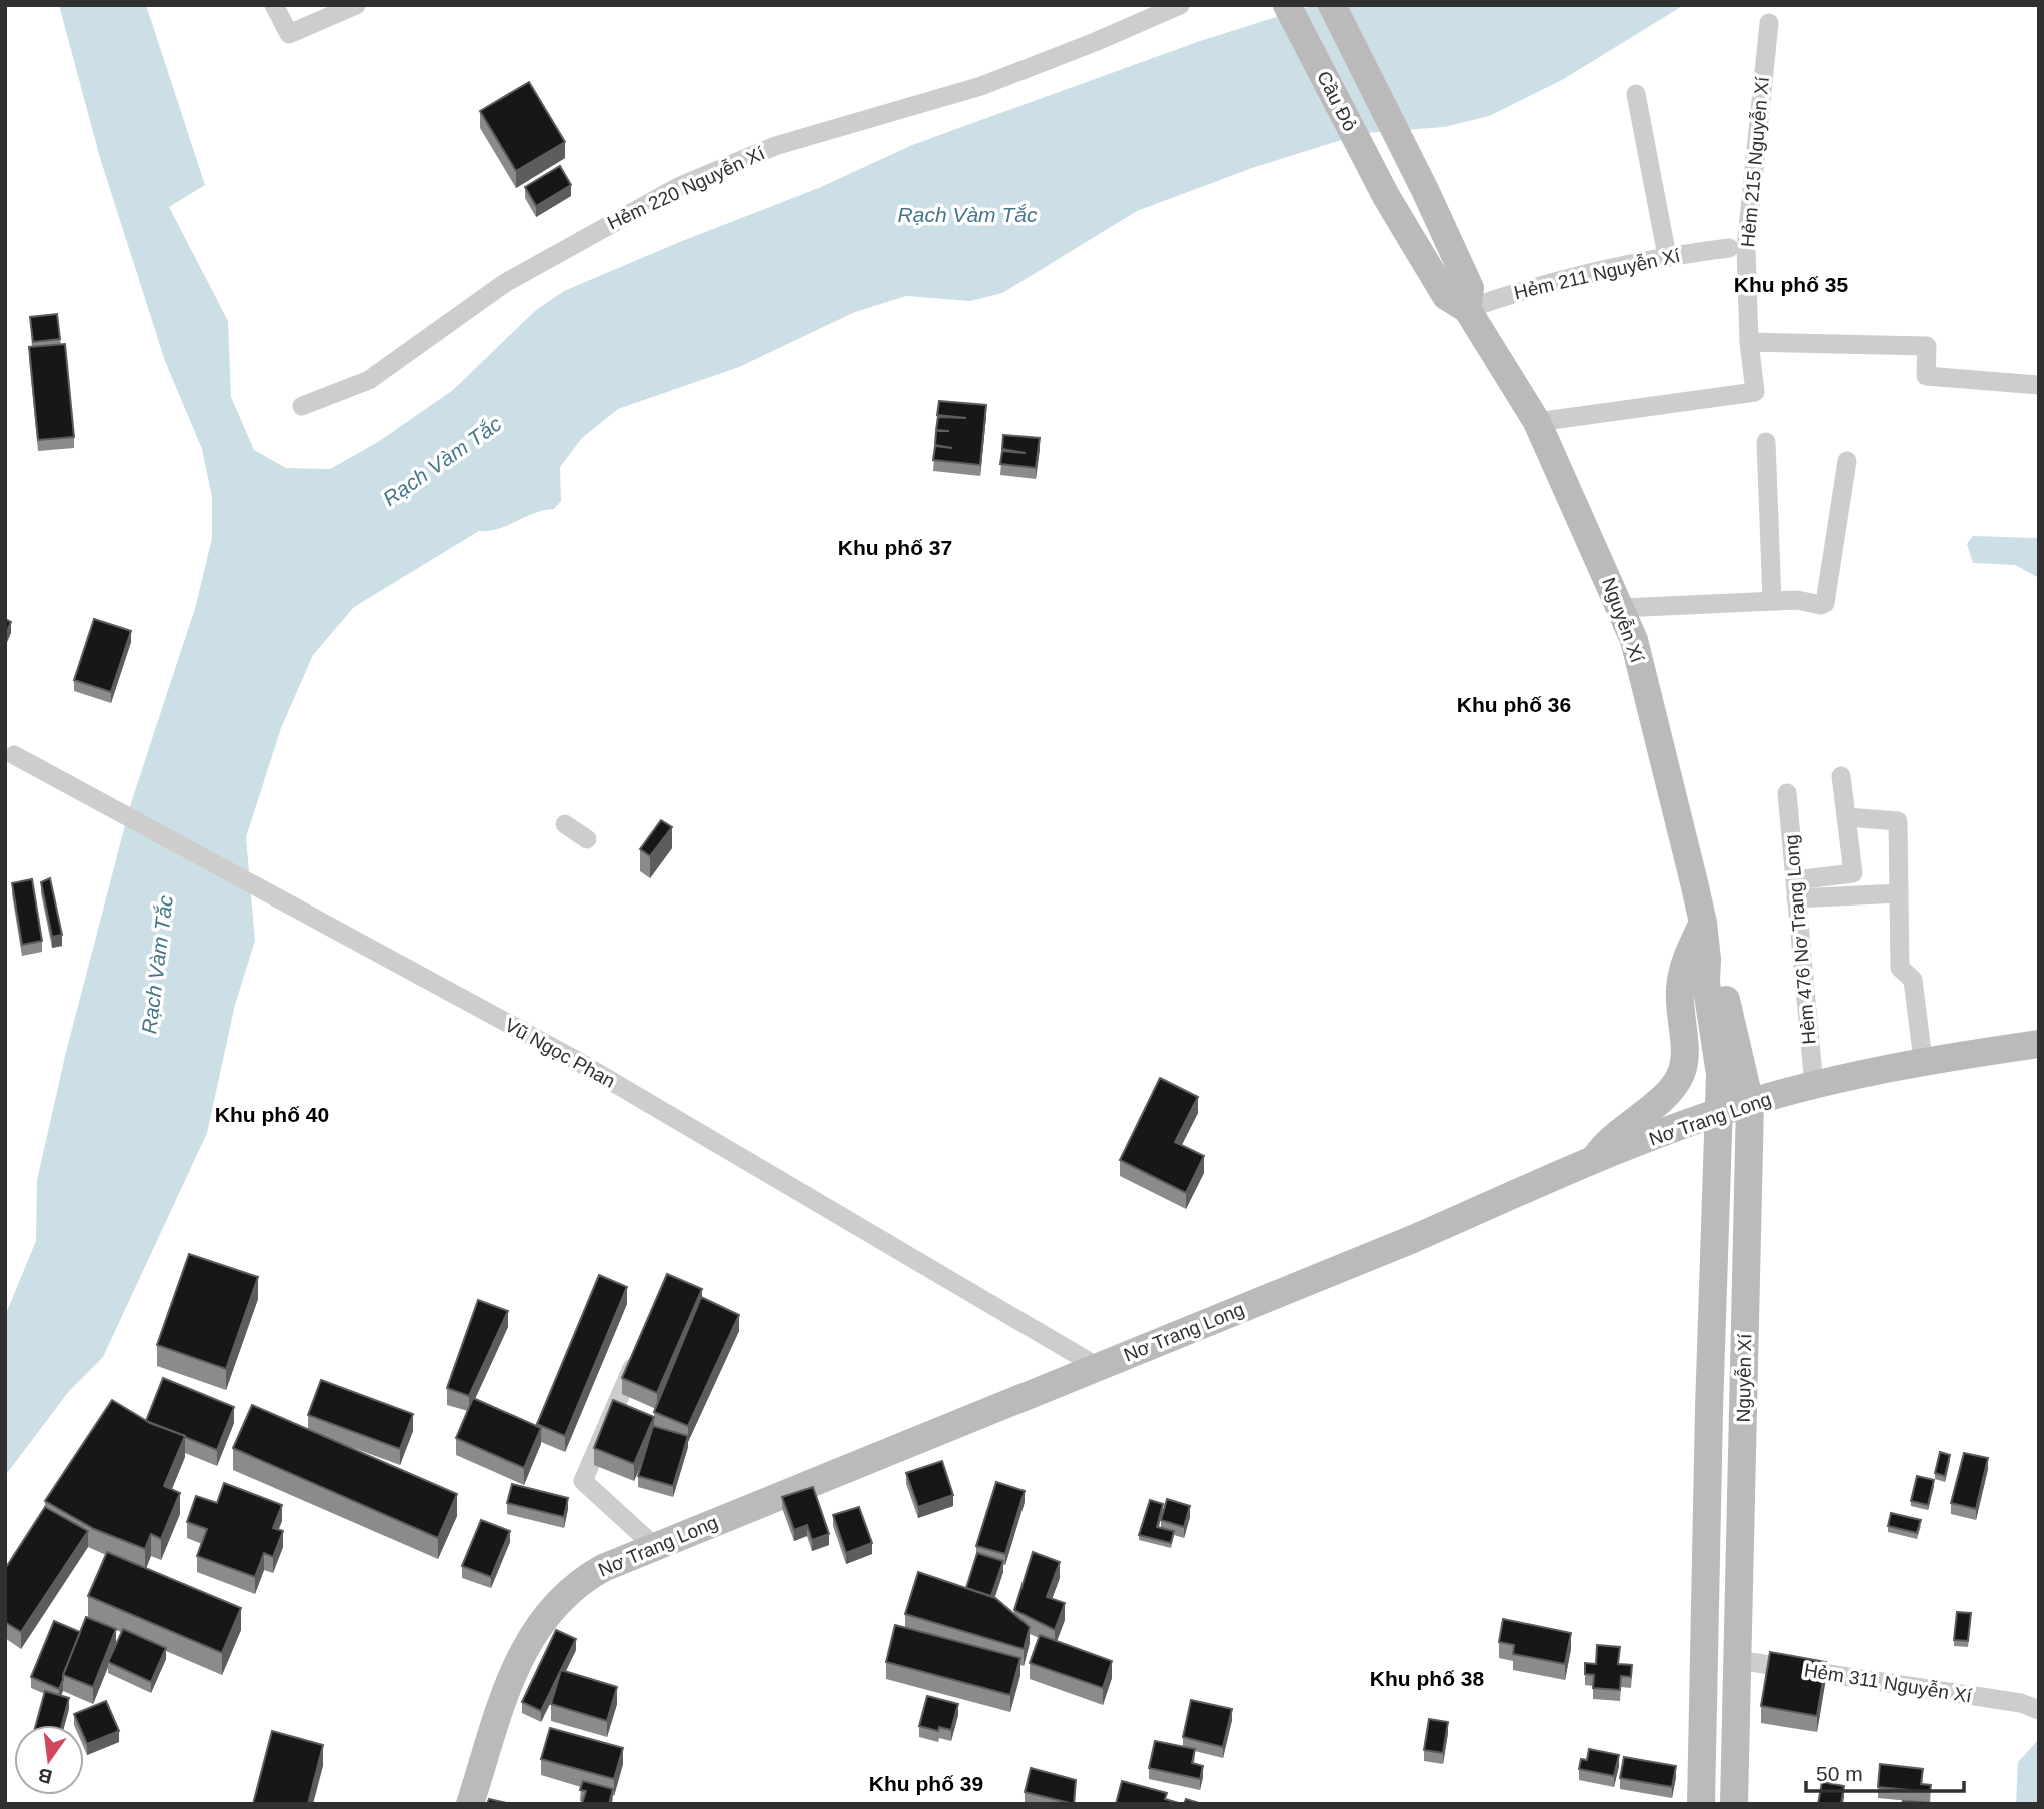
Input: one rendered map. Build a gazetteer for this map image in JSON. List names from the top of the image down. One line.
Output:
{"streets":{"main road":["Cầu Đỏ","Nguyễn Xí","Nơ Trang Long"],"street":["Hẻm 215 Nguyễn Xí","Hẻm 220 Nguyễn Xí","Hẻm 211 Nguyễn Xí","Hẻm 476 Nơ Trang Long","Vũ Ngọc Phan","Hẻm 311 Nguyễn Xí"]},"crossings":[["Cầu Đỏ","Nguyễn Xí"],["Hẻm 215 Nguyễn Xí","Nguyễn Xí"],["Hẻm 211 Nguyễn Xí","Nguyễn Xí"],["Nguyễn Xí","Nơ Trang Long"],["Nguyễn Xí","Hẻm 311 Nguyễn Xí"],["Hẻm 476 Nơ Trang Long","Nơ Trang Long"],["Vũ Ngọc Phan","Nơ Trang Long"]],"districts":["Khu phố 35","Khu phố 37","Khu phố 36","Khu phố 40","Khu phố 38","Khu phố 39"],"water":["Rạch Vàm Tắc"],"scale_bar":"50 m","north":"bottom"}
